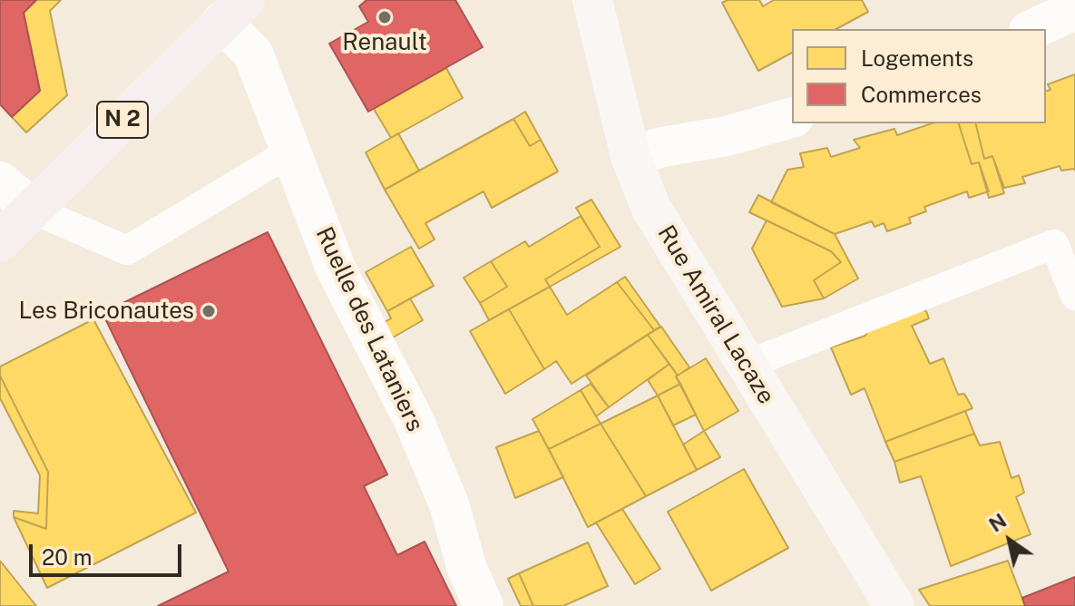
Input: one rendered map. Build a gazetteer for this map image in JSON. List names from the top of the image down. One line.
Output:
{"streets":{"main road":["N 2"],"street":["Rue Amiral Lacaze","Ruelle des Lataniers"]},"crossings":[["N 2","Ruelle des Lataniers"]],"places":["Renault","Les Briconautes"],"legend":["Logements","Commerces"],"scale_bar":"20 m","north":"top left"}
